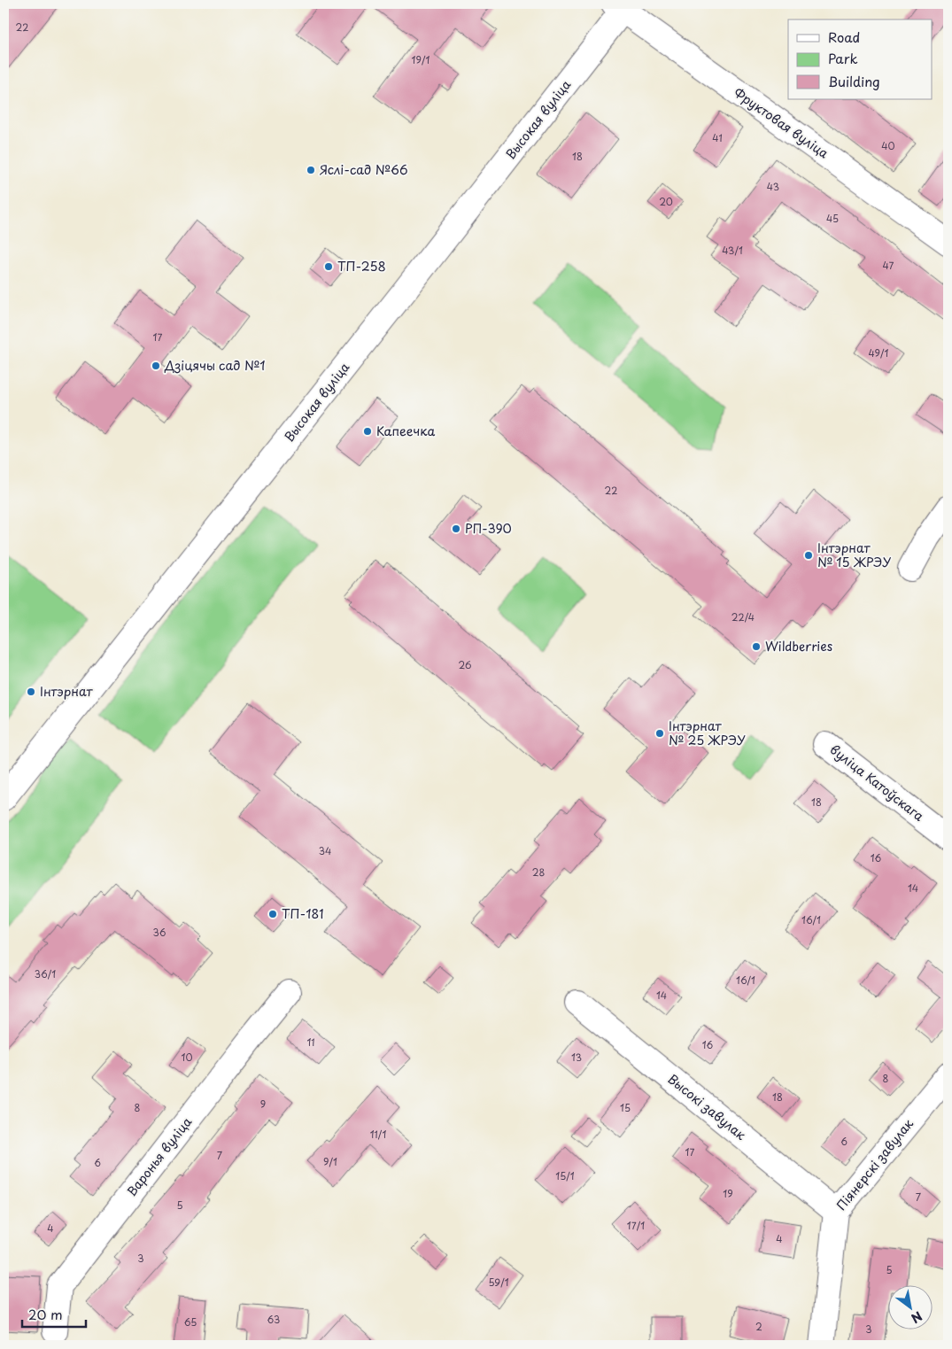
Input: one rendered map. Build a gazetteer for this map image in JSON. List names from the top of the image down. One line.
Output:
{"streets":{"street":["Высокая вуліца","Фруктовая вуліца","вуліца Катоўскага","Высокі завулак","Варонья вуліца","Піянерскі завулак"]},"crossings":[["Высокая вуліца","Фруктовая вуліца"],["Высокі завулак","Піянерскі завулак"]],"places":["Яслі-сад №66","ТП-258","Дзіцячы сад №1","Капеечка","РП-390","Інтэрнат № 15 ЖРЭУ","Wildberries","Інтэрнат","Інтэрнат № 25 ЖРЭУ","ТП-181"],"house_numbers":["22","19/1","41","40","18","43","20","45","43/1","47","17","49/1","22","22/4","26","18","34","16","28","14","16/1","36","36/1","16/1","14","11","16","10","13","8","18","9","8","15","11/1","6","17","7","9/1","6","15/1","19","7","5","17/1","4","4","3","5","59/1","63","65","2","3"],"legend":["Road","Park","Building"],"scale_bar":"20 m","north":"bottom right"}
